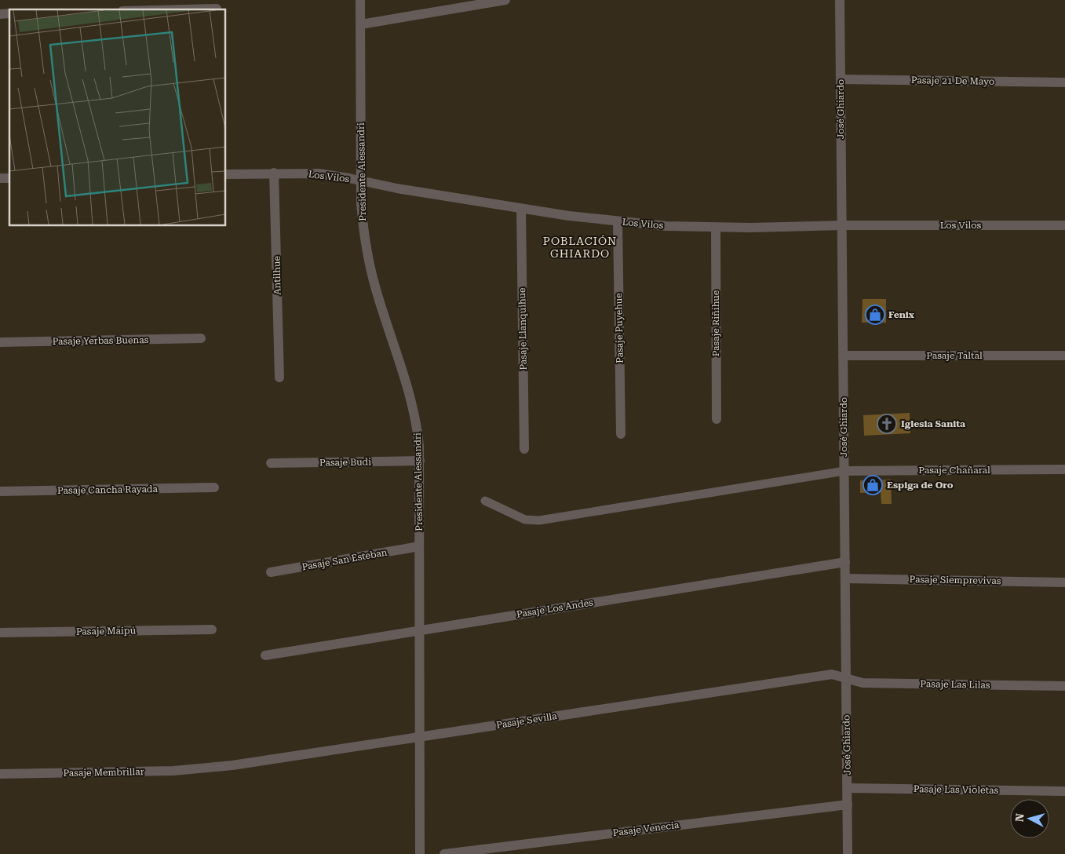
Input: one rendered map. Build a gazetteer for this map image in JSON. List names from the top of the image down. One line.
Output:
{"streets":{"street":["Pasaje 21 De Mayo","José Ghiardo","Presidente Alessandri","Los Vilos","Antilhue","Pasaje Riñihue","Pasaje Puyehue","Pasaje Llanquihue","Pasaje Yerbas Buenas","Pasaje Taltal","Pasaje Budi","Pasaje Chañaral","Pasaje Cancha Rayada","Pasaje San Esteban","Pasaje Siemprevivas","Pasaje Los Andes","Pasaje Maipú","Pasaje Las Lilas","Pasaje Sevilla","Pasaje Membrillar","Pasaje Las Violetas","Pasaje Venecia"]},"crossings":[["Pasaje 21 De Mayo","José Ghiardo"],["José Ghiardo","Los Vilos"],["José Ghiardo","Pasaje Taltal"],["José Ghiardo","Pasaje Chañaral"],["José Ghiardo","Pasaje Siemprevivas"],["José Ghiardo","Pasaje Los Andes"],["José Ghiardo","Pasaje Las Lilas"],["José Ghiardo","Pasaje Sevilla"],["José Ghiardo","Pasaje Las Violetas"],["José Ghiardo","Pasaje Venecia"],["Presidente Alessandri","Los Vilos"],["Presidente Alessandri","Pasaje Budi"],["Presidente Alessandri","Pasaje San Esteban"],["Presidente Alessandri","Pasaje Los Andes"],["Presidente Alessandri","Pasaje Sevilla"],["Los Vilos","Antilhue"],["Los Vilos","Pasaje Riñihue"],["Los Vilos","Pasaje Puyehue"],["Los Vilos","Pasaje Llanquihue"],["Pasaje Las Lilas","Pasaje Sevilla"],["Pasaje Sevilla","Pasaje Membrillar"]],"districts":["POBLACIÓN GHIARDO"],"places":{"shop":["Fenix","Espiga de Oro"],"church":["Iglesia Sanita"]},"north":"left"}
